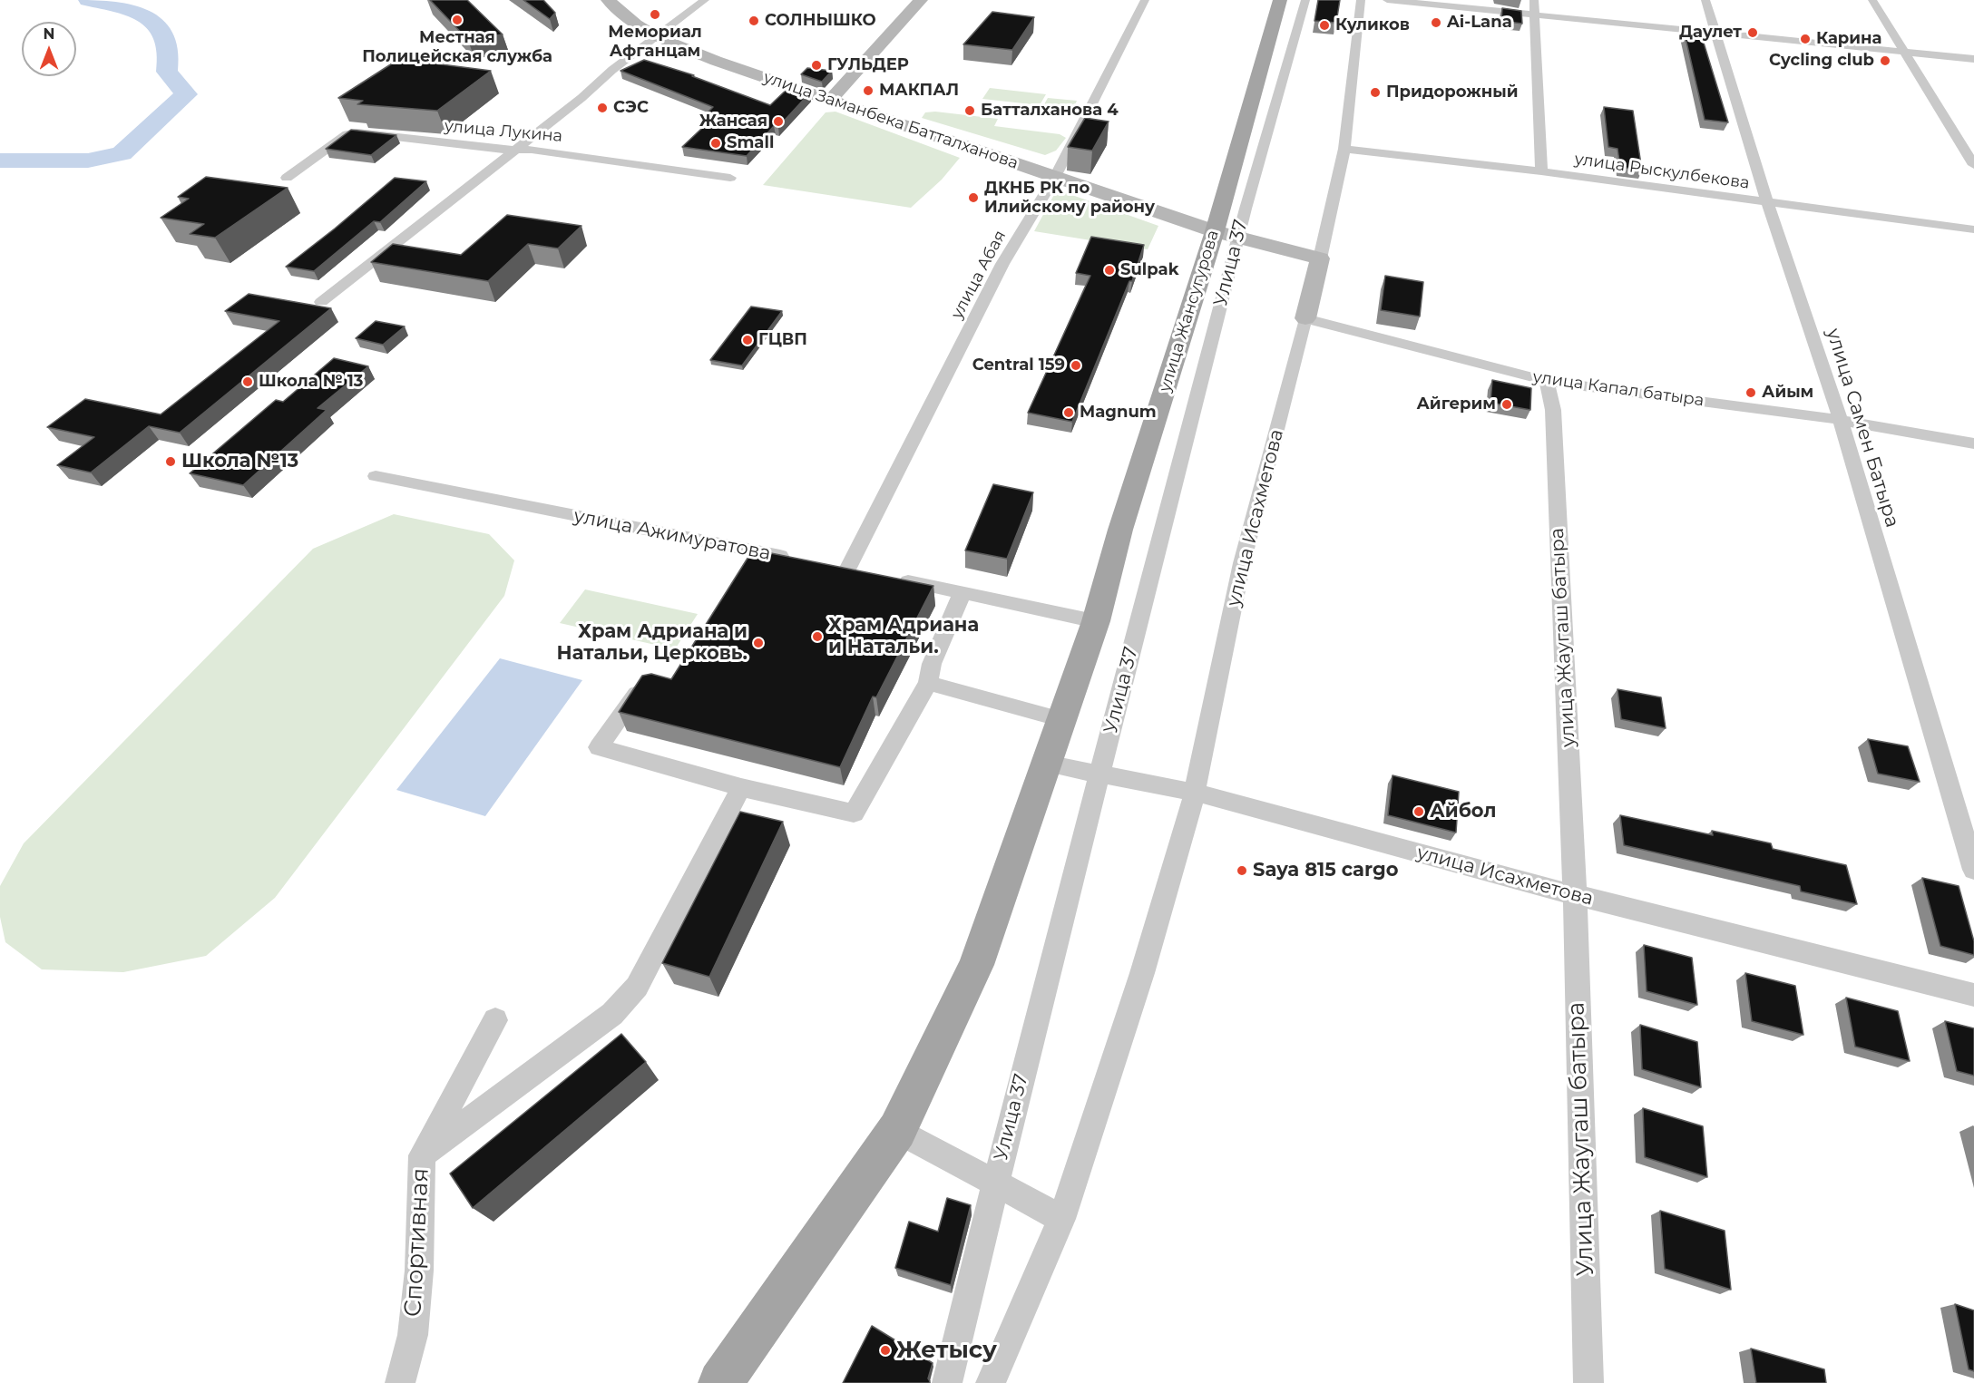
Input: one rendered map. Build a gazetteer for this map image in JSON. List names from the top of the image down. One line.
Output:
{"streets":{"main road":["улица Заманбека Батталханова","улица Жансугурова"],"street":["улица Лукина","улица Рыскулбекова","Улица 37","улица Абая","улица Капал батыра","улица Самен Батыра","улица Исахметова","улица Ажимуратова","улица Жаугаш батыра","Улица Жаугаш батыра","Спортивная"]},"crossings":[["улица Заманбека Батталханова","улица Абая"],["улица Заманбека Батталханова","улица Жансугурова"],["улица Рыскулбекова","улица Самен Батыра"],["улица Капал батыра","улица Самен Батыра"],["улица Капал батыра","улица Исахметова"],["улица Капал батыра","улица Жаугаш батыра"],["улица Исахметова","улица Жаугаш батыра"],["улица Исахметова","Улица Жаугаш батыра"],["улица Жаугаш батыра","Улица Жаугаш батыра"]],"places":["Мемориал Афганцам","Местная Полицейская служба","СОЛНЫШКО","Ai-Lana","Куликов","Даулет","Карина","Cycling club","ГУЛЬДЕР","МАКПАЛ","Придорожный","СЭС","Батталханова 4","Жансая","Small","ДКНБ РК по Илийскому району","Sulpak","ГЦВП","Central 159","Школа № 13","Айым","Айгерим","Magnum","Школа №13","Храм Адриана и Натальи.","Храм Адриана и Натальи, Церковь.","Айбол","Saya 815 cargo","Жетысу"],"north":"top"}
